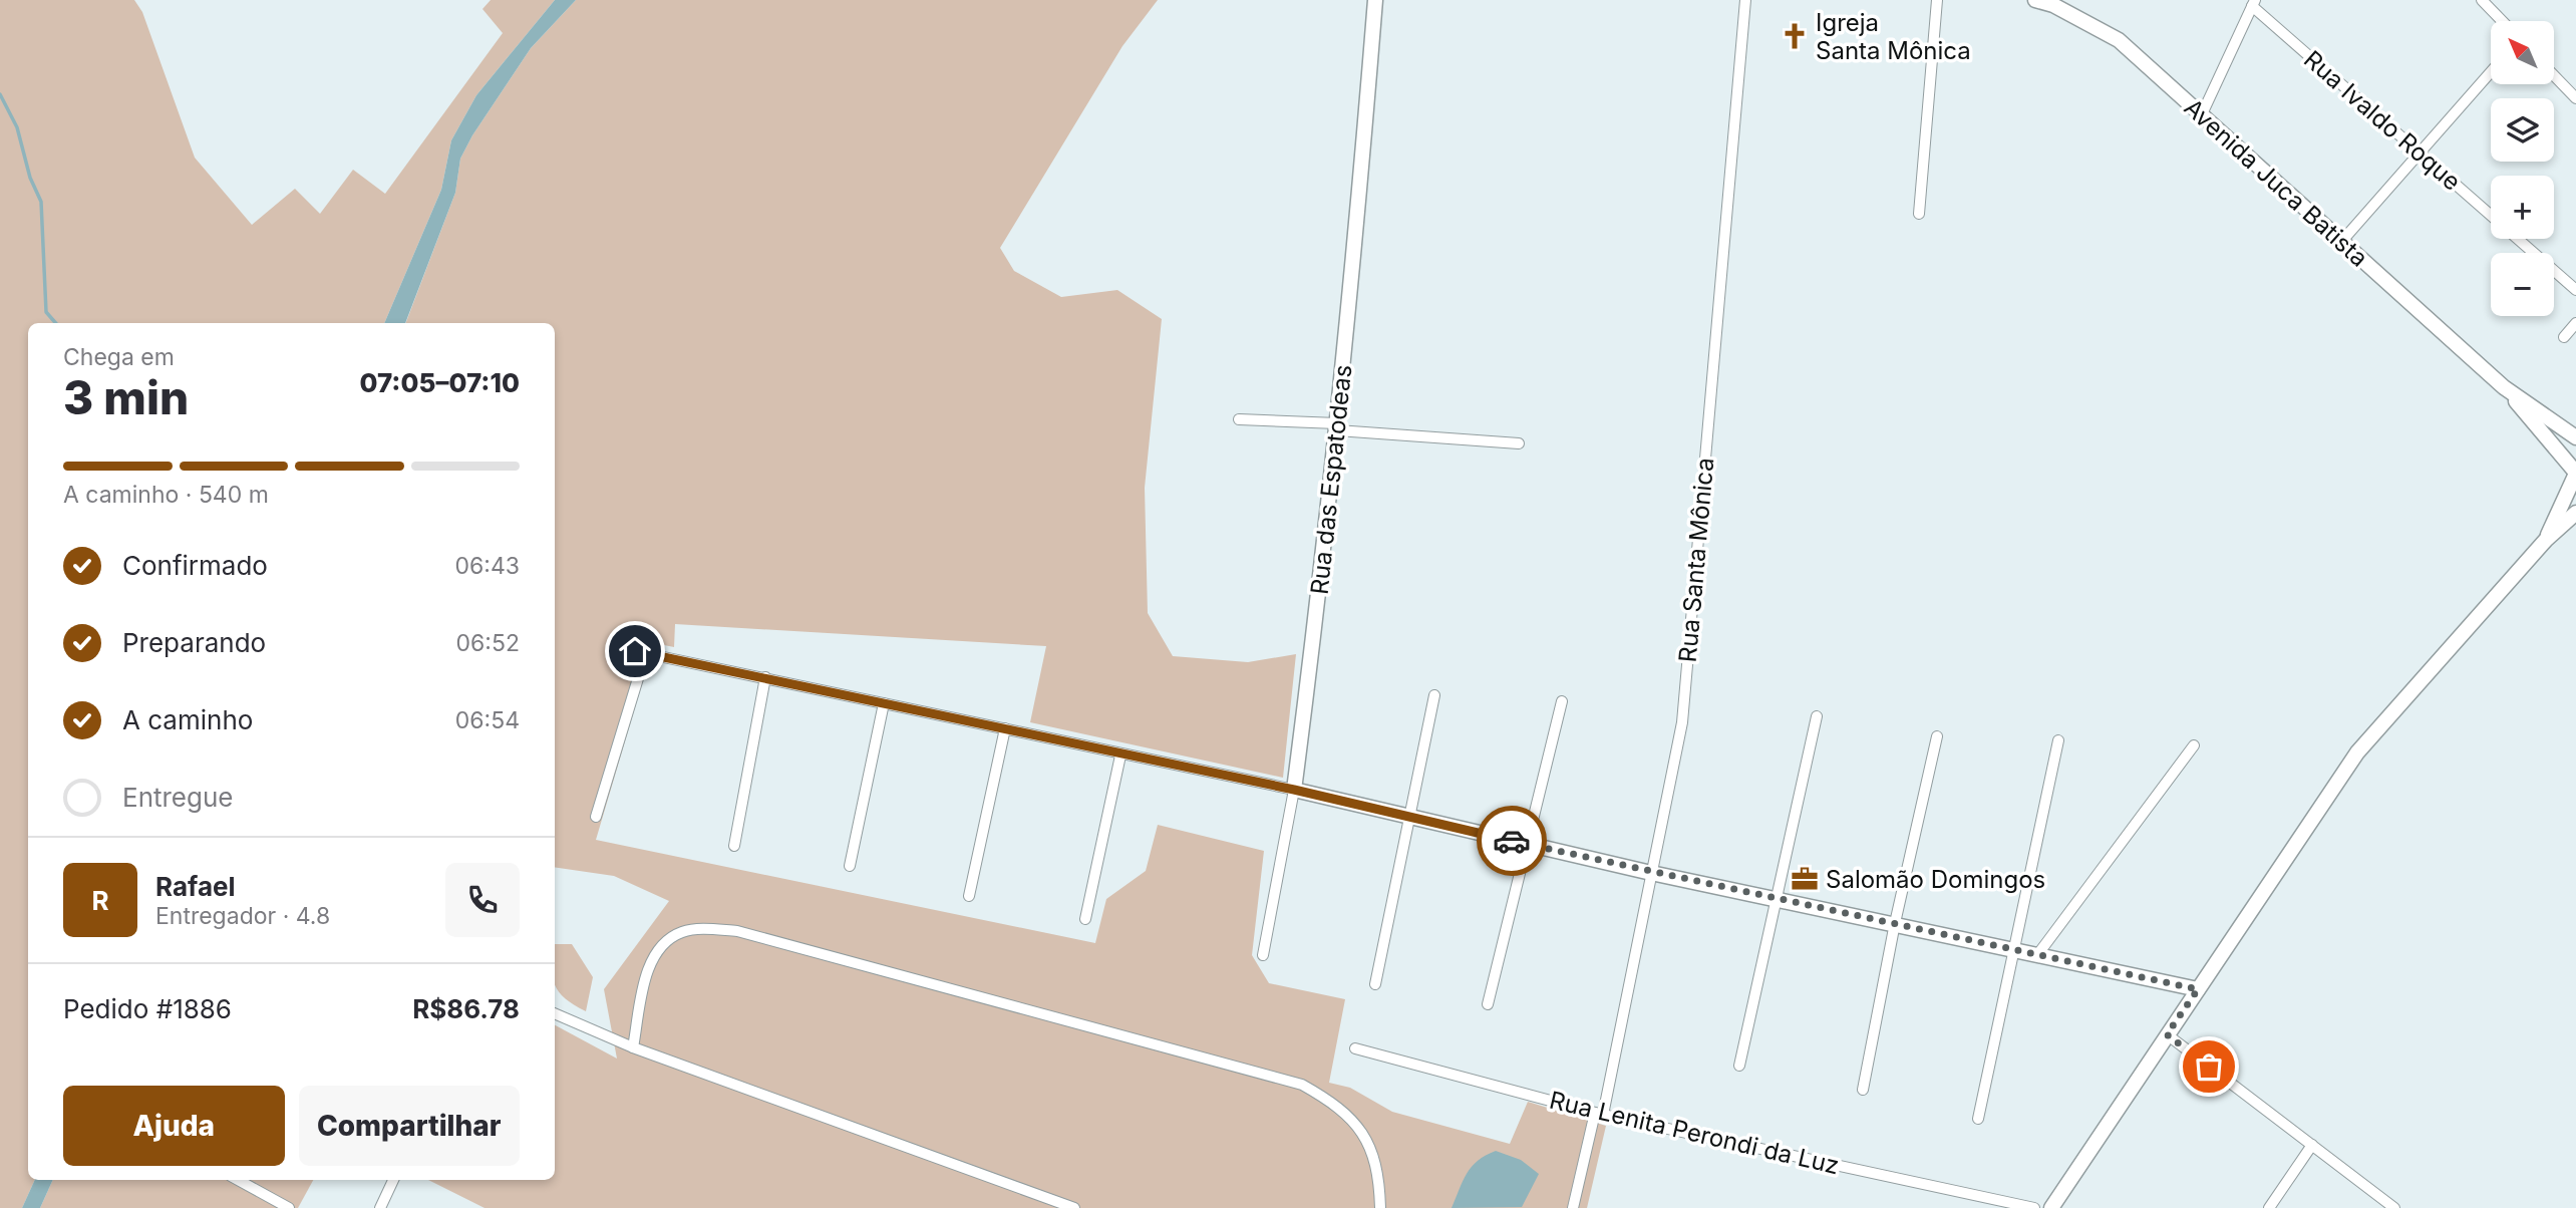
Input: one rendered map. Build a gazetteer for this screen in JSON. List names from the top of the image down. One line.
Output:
{"streets":{"main road":["Avenida Juca Batista","Rua das Espatodeas"],"street":["Rua Ivaldo Roque","Rua Santa Mônica","Rua Lenita Perondi da Luz"]},"crossings":[["Rua Santa Mônica","Rua Lenita Perondi da Luz"]],"places":{"church":["Igreja Santa Mônica"],"office":["Salomão Domingos"]},"north":"top left","page":{"map_buttons":["+","−"],"heading":["3 min","Chega em","07:05–07:10"],"panel":["Rafael","Entregador · 4.8","Pedido #1886","R$86.78"],"bar":"A caminho · 540 m","list":[["Confirmado","06:43"],["Preparando","06:52"],["A caminho","06:54"],"Entregue"],"round":"R","buttons":["Ajuda","Compartilhar"]}}
